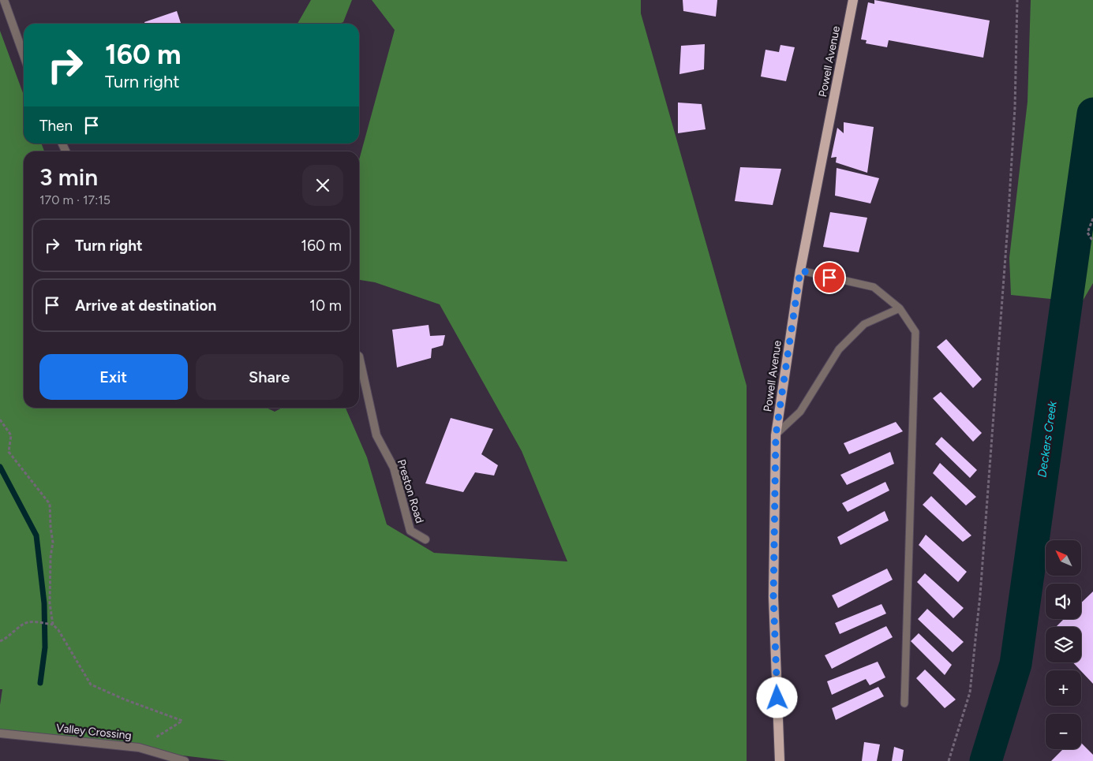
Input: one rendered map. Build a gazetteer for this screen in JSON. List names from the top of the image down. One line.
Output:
{"streets":{"main road":["Powell Avenue"],"street":["Preston Road","Valley Crossing"]},"water":["Deckers Creek"],"north":"top left","page":{"turn":["160 m","Turn right"],"then":"Then","heading":["3 min","170 m · 17:15"],"list":[{"name":"Turn right","value":"160 m"},{"name":"Arrive at destination","value":"10 m"}],"buttons":["Exit","Share"],"map_buttons":["+","−"]}}
